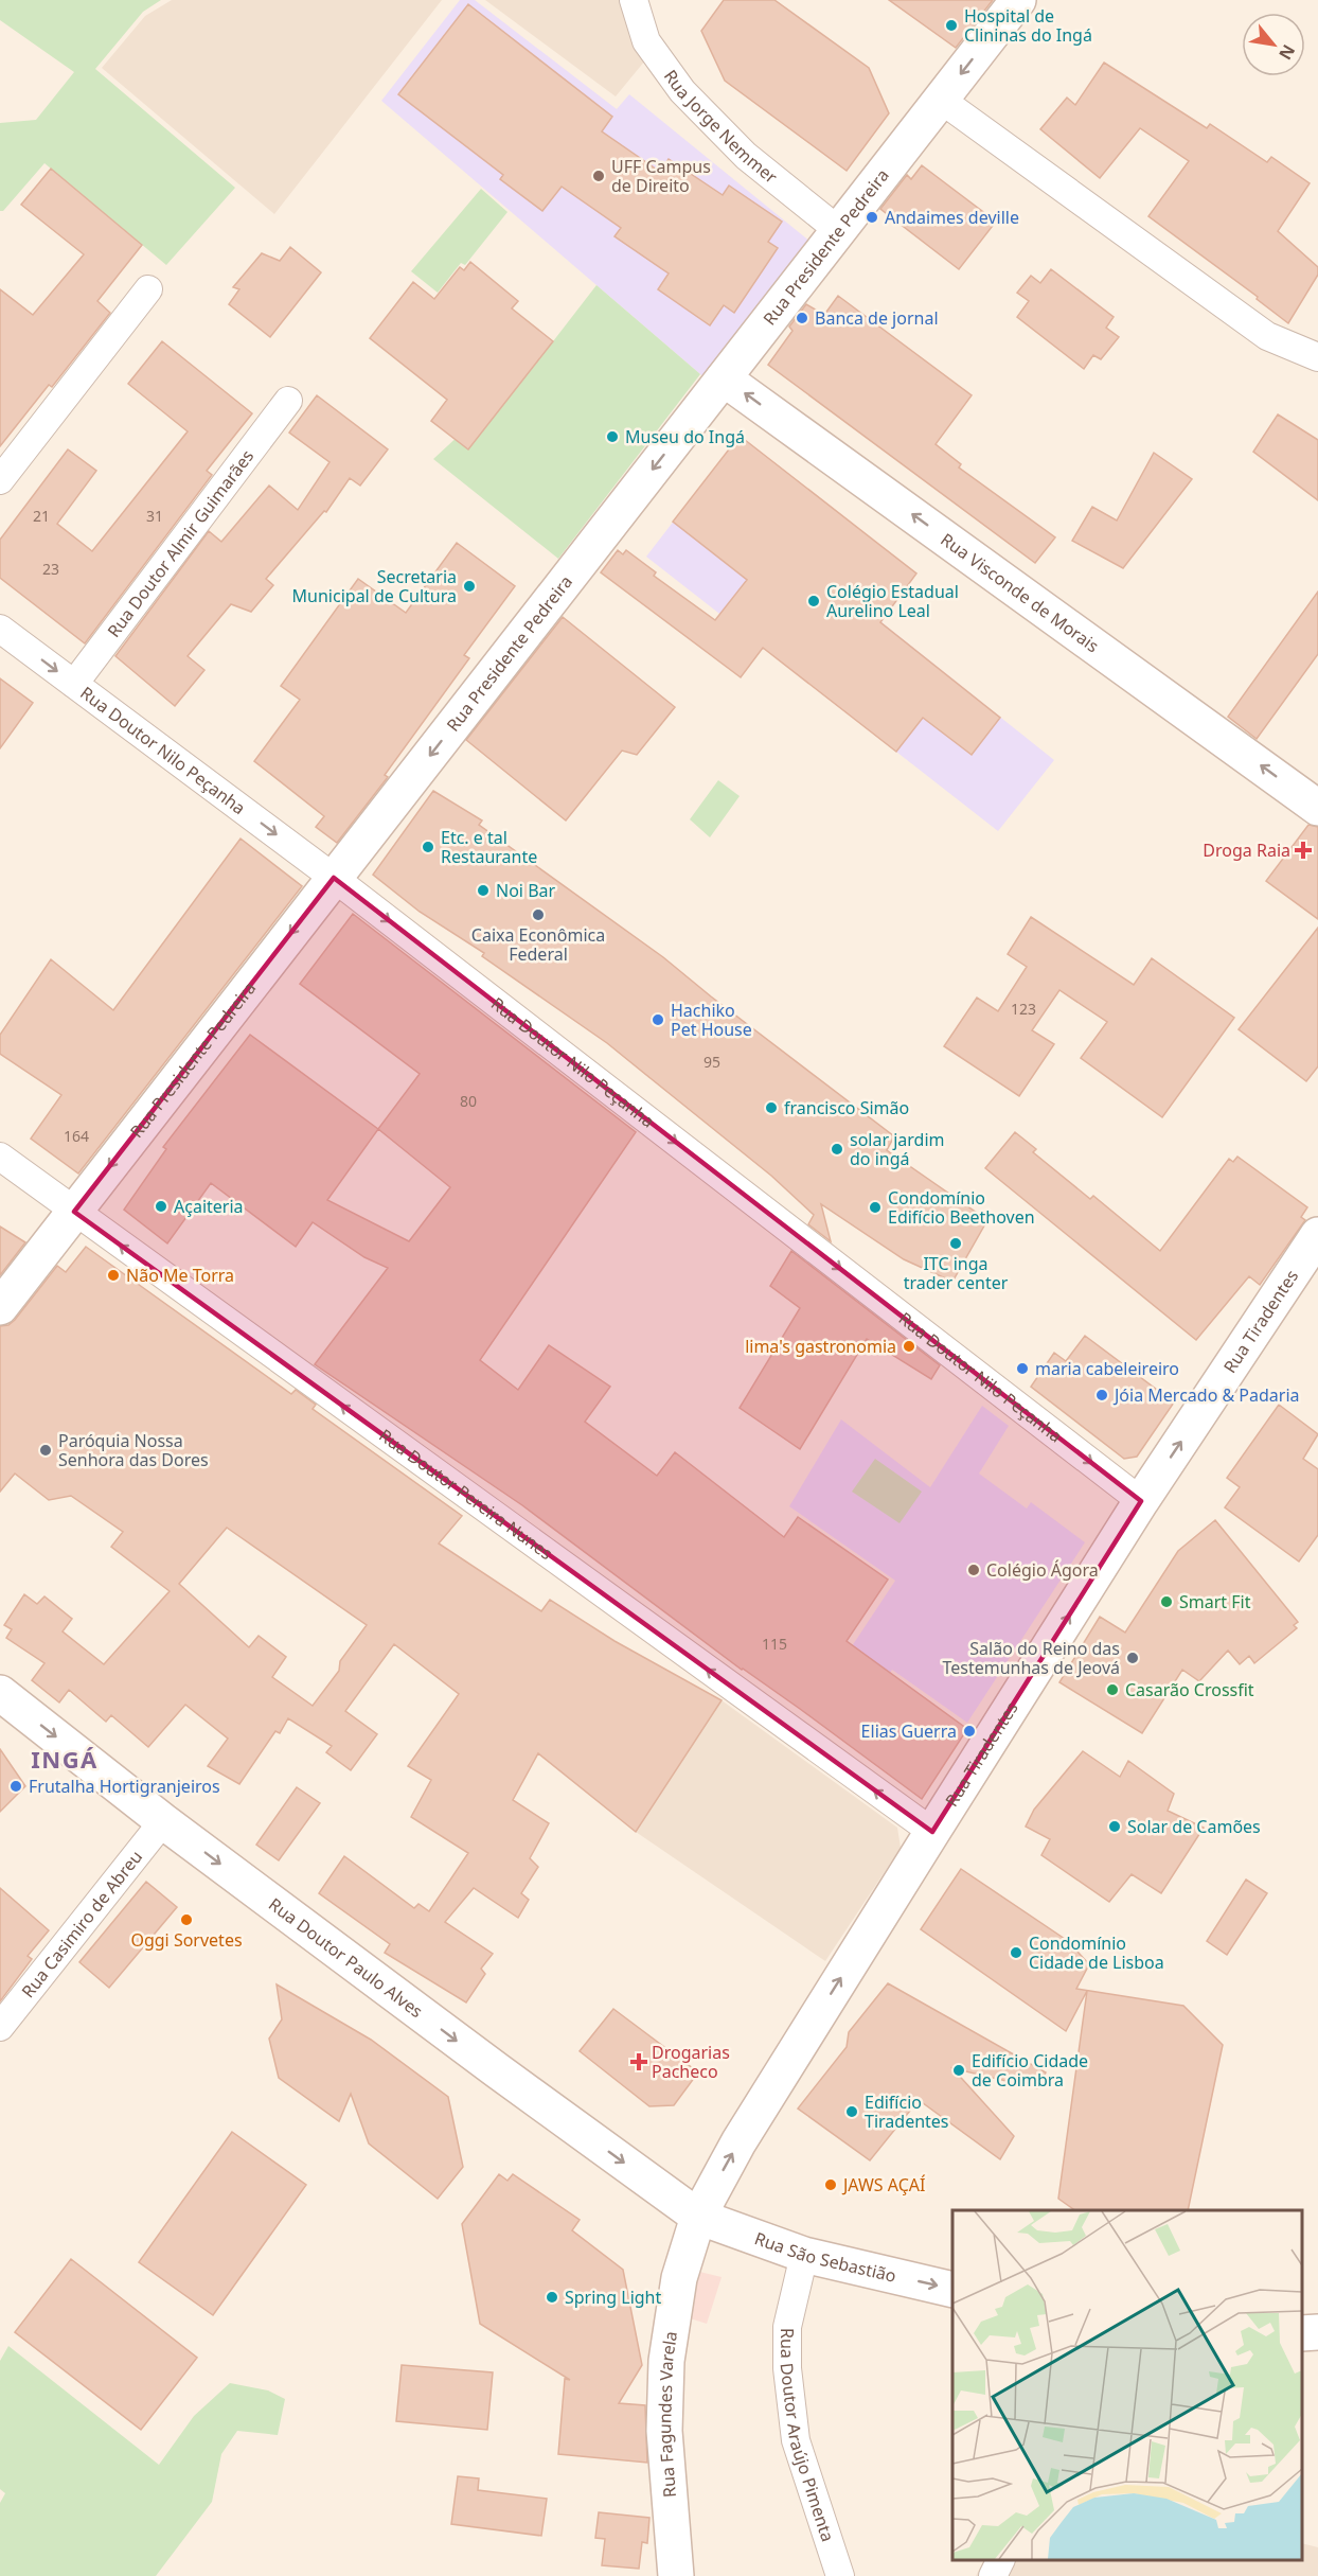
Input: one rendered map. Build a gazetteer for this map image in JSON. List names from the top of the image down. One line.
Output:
{"streets":{"street":["Rua Jorge Nemmer","Rua Presidente Pedreira","Rua Doutor Almir Guimarães","Rua Visconde de Morais","Rua Doutor Nilo Peçanha","Rua Tiradentes","Rua Doutor Pereira Nunes","Rua Casimiro de Abreu","Rua Doutor Paulo Alves","Rua São Sebastião","Rua Fagundes Varela","Rua Doutor Araújo Pimenta"]},"crossings":[["Rua Jorge Nemmer","Rua Presidente Pedreira"],["Rua Presidente Pedreira","Rua Visconde de Morais"],["Rua Presidente Pedreira","Rua Doutor Nilo Peçanha"],["Rua Presidente Pedreira","Rua Doutor Pereira Nunes"],["Rua Doutor Almir Guimarães","Rua Doutor Nilo Peçanha"],["Rua Doutor Nilo Peçanha","Rua Tiradentes"],["Rua Tiradentes","Rua Doutor Pereira Nunes"],["Rua Tiradentes","Rua Doutor Paulo Alves"],["Rua Tiradentes","Rua São Sebastião"],["Rua Tiradentes","Rua Fagundes Varela"],["Rua Casimiro de Abreu","Rua Doutor Paulo Alves"],["Rua Doutor Paulo Alves","Rua São Sebastião"],["Rua Doutor Paulo Alves","Rua Fagundes Varela"],["Rua São Sebastião","Rua Fagundes Varela"],["Rua São Sebastião","Rua Doutor Araújo Pimenta"]],"one_way":["Rua Presidente Pedreira","Rua Visconde de Morais","Rua Doutor Nilo Peçanha","Rua Tiradentes","Rua Doutor Pereira Nunes","Rua Doutor Paulo Alves","Rua São Sebastião"],"districts":["INGÁ"],"places":{"other":["Hospital de Clininas do Ingá","UFF Campus de Direito","Andaimes deville","Banca de jornal","Museu do Ingá","Secretaria Municipal de Cultura","Colégio Estadual Aurelino Leal","Etc. e tal Restaurante","Noi Bar","Caixa Econômica Federal","Hachiko Pet House","francisco Simão","solar jardim do ingá","Açaiteria","Condomínio Edifício Beethoven","ITC inga trader center","Não Me Torra","lima's gastronomia","maria cabeleireiro","Jóia Mercado & Padaria","Paróquia Nossa Senhora das Dores","Colégio Ágora","Smart Fit","Salão do Reino das Testemunhas de Jeová","Casarão Crossfit","Elias Guerra","Frutalha Hortigranjeiros","Solar de Camões","Oggi Sorvetes","Condomínio Cidade de Lisboa","Edifício Cidade de Coimbra","Edifício Tiradentes","JAWS AÇAÍ","Spring Light"],"health":["Droga Raia","Drogarias Pacheco"]},"house_numbers":["21","31","23","123","95","80","164","115"],"north":"bottom right"}
